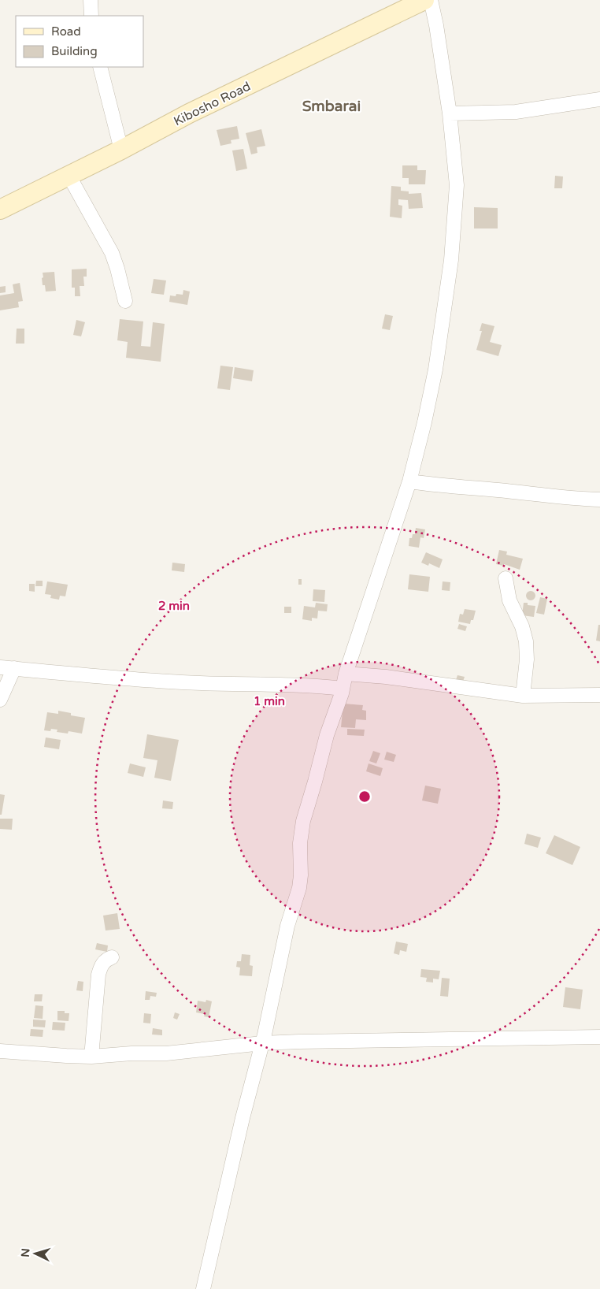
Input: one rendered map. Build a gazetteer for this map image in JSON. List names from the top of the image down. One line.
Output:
{"streets":{"street":["Kibosho Road"]},"districts":["Smbarai"],"legend":["Road","Building"],"north":"left","rings":["2 min","1 min"]}
